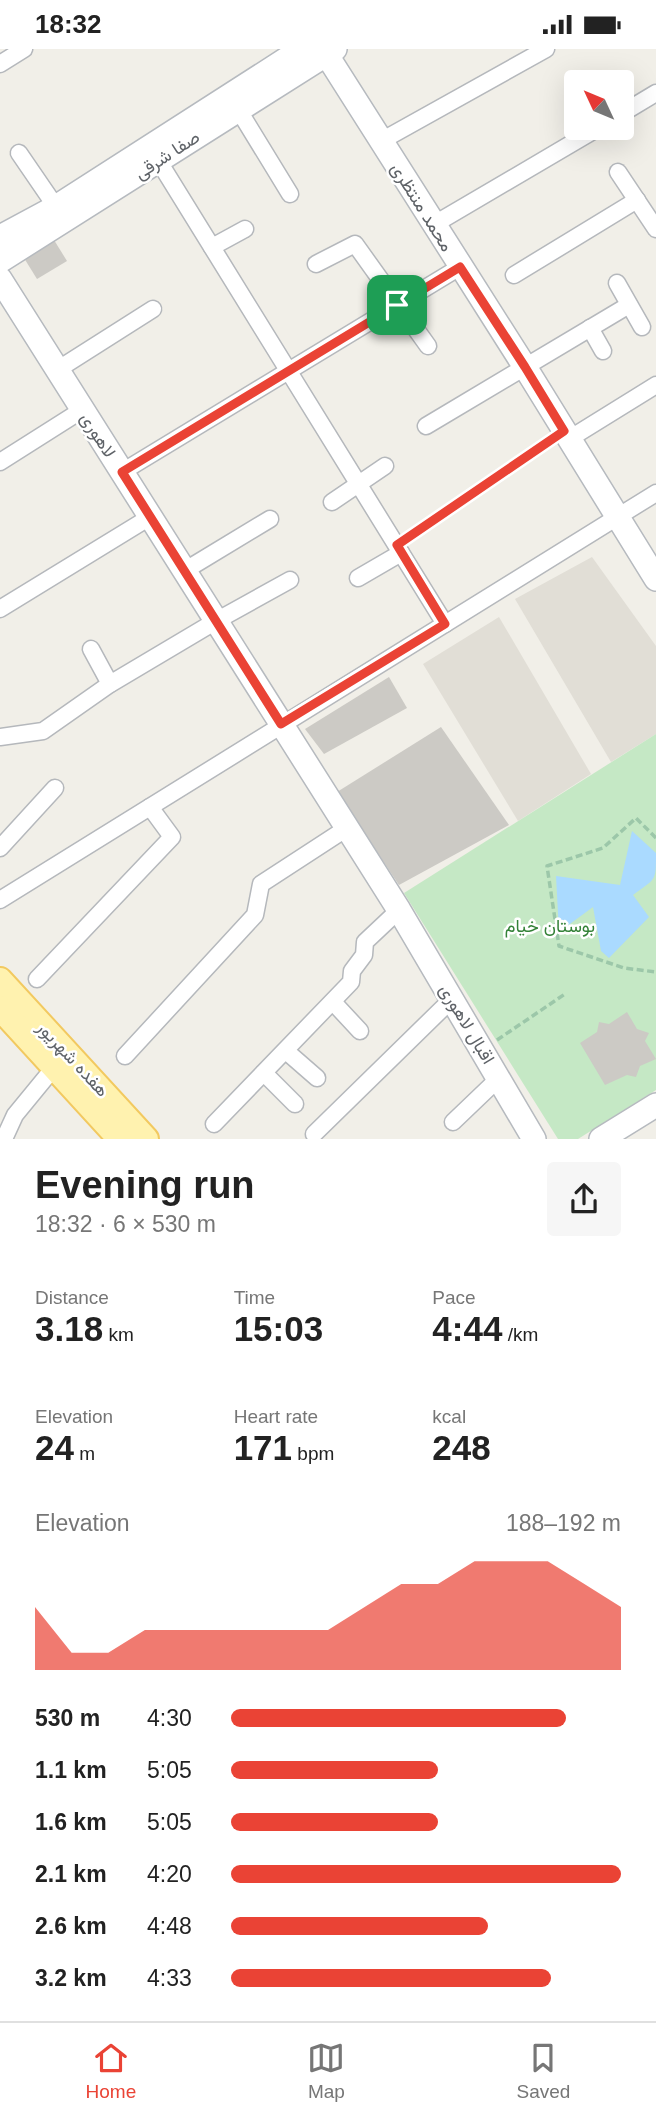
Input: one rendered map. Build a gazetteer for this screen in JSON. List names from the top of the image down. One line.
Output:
{"streets":{"main road":["صفا شرقی","محمد منتظری","لاهوری","اقبال لاهوری","هفده شهریور"]},"crossings":[["صفا شرقی","محمد منتظری"],["لاهوری","اقبال لاهوری"]],"parks":["بوستان خیام"],"north":"top left","page":{"status":"18:32","heading":["Evening run","18:32 · 6 × 530 m"],"stats":[["Distance","3.18 km"],["Time","15:03"],["Pace","4:44 /km"],["Elevation","24 m"],["Heart rate","171 bpm"],["kcal","248"]],"chart":["Elevation","188–192 m"],"list":[{"name":"530 m","note":"4:30"},{"name":"1.1 km","note":"5:05"},{"name":"1.6 km","note":"5:05"},{"name":"2.1 km","note":"4:20"},{"name":"2.6 km","note":"4:48"},{"name":"3.2 km","note":"4:33"}],"tabs":["Home","Map","Saved"]}}
